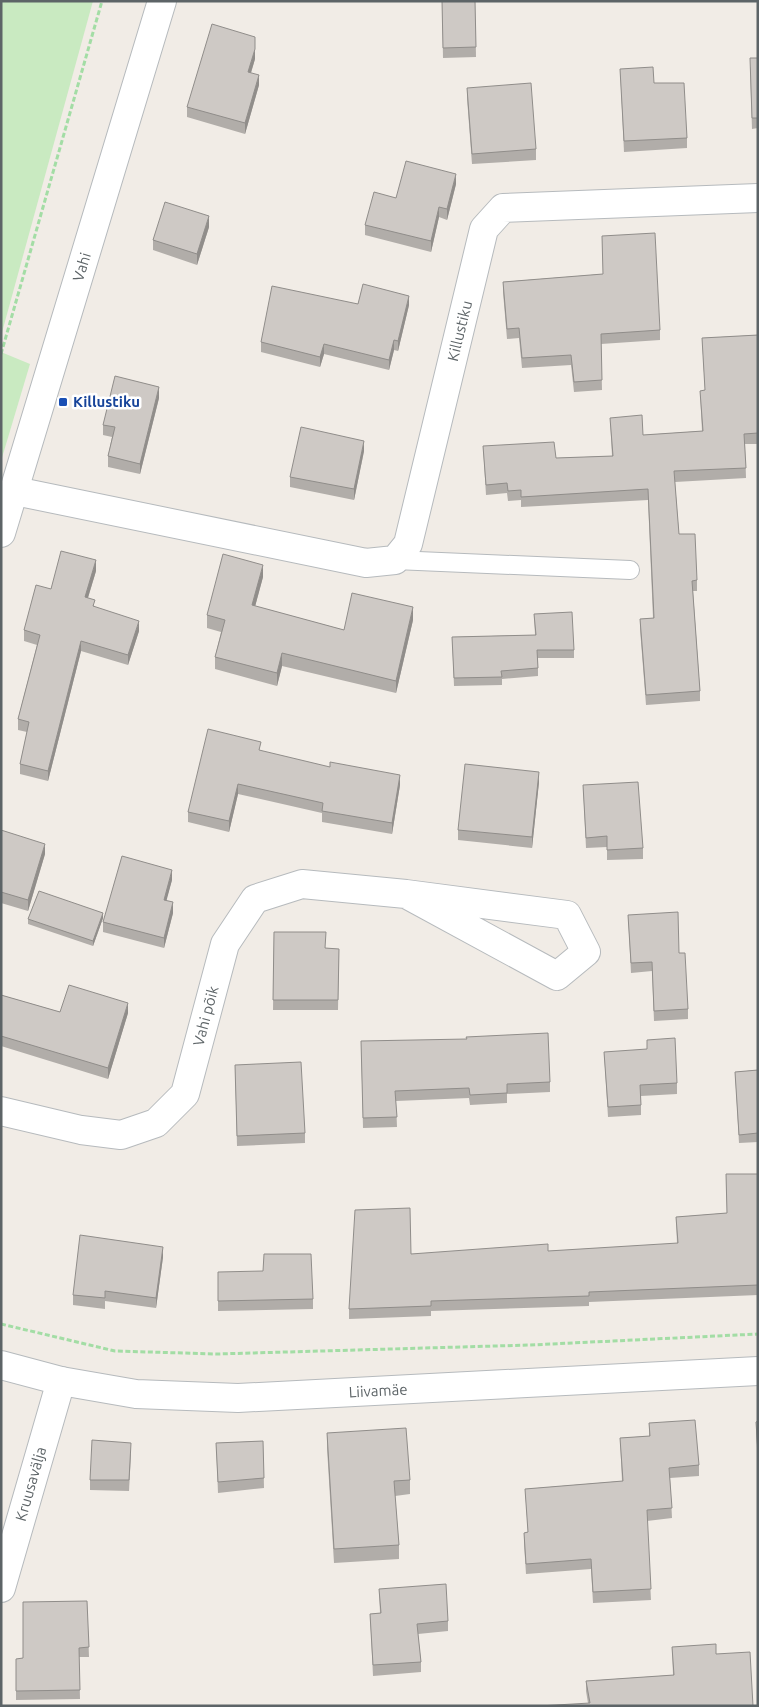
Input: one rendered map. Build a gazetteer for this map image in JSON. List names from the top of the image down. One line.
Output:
{"streets":{"street":["Vahi","Killustiku","Vahi põik","Liivamäe","Kruusavälja"]},"crossings":[["Liivamäe","Kruusavälja"]],"places":{"transit":["Killustiku"]}}
